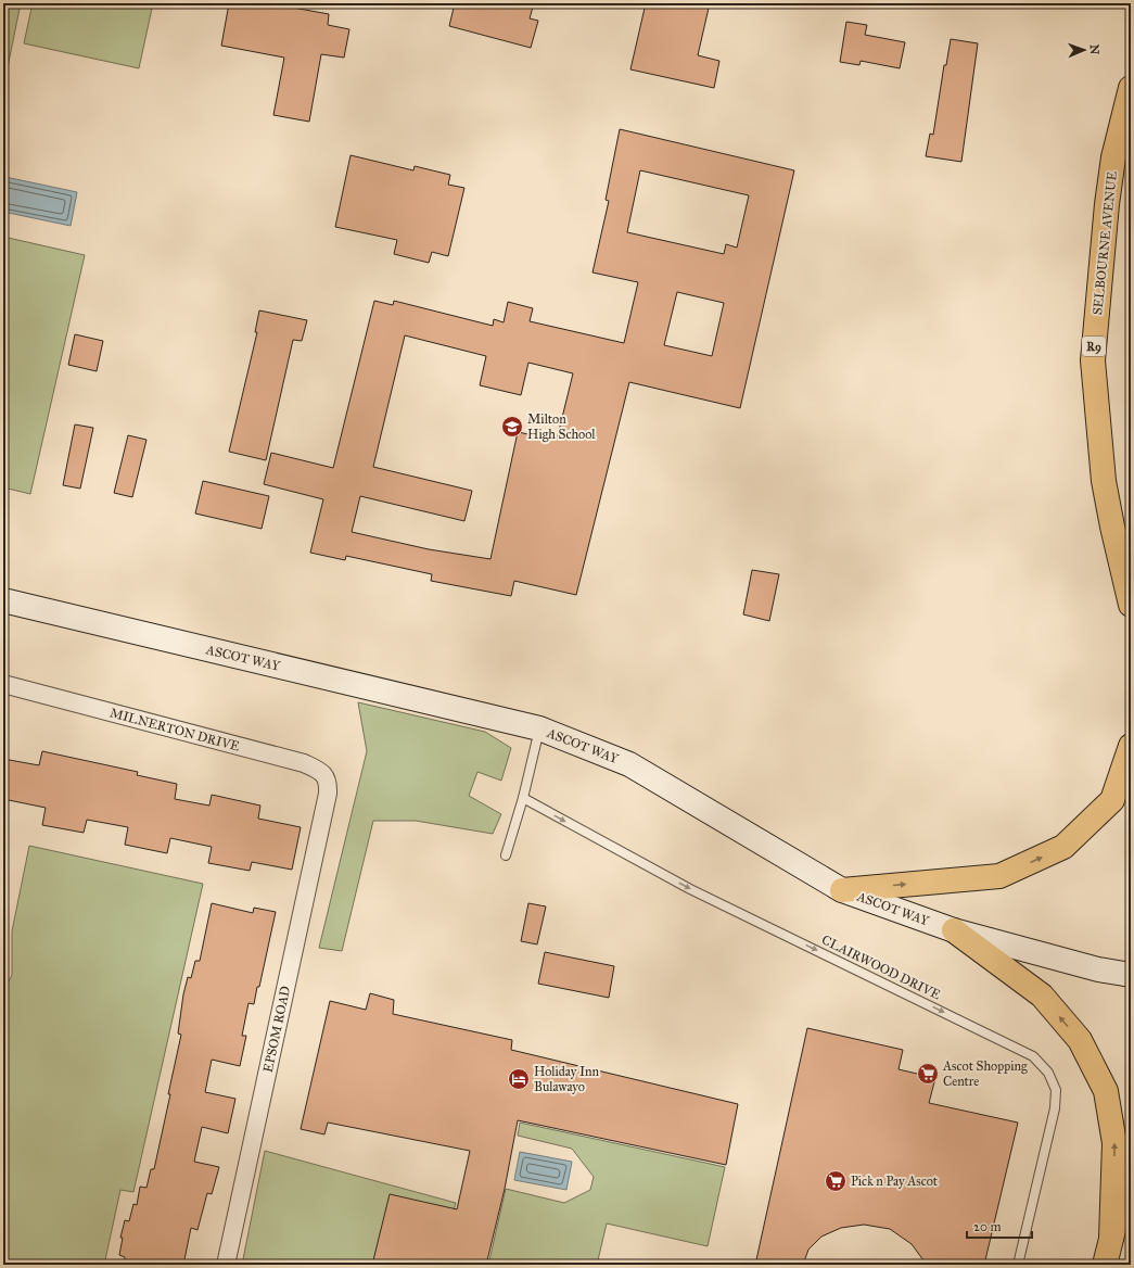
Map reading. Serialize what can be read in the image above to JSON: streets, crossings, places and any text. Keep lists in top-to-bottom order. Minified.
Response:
{"streets":{"highway":["SELBOURNE AVENUE","R9"],"main road":["ASCOT WAY"],"street":["MILNERTON DRIVE","EPSOM ROAD"],"lane":["CLAIRWOOD DRIVE"]},"crossings":[["MILNERTON DRIVE","EPSOM ROAD"]],"one_way":["CLAIRWOOD DRIVE"],"places":{"school or university":["Milton High School"],"supermarket":["Ascot Shopping Centre","Pick n Pay Ascot"],"hotel":["Holiday Inn Bulawayo"]},"scale_bar":"20 m","north":"right"}
